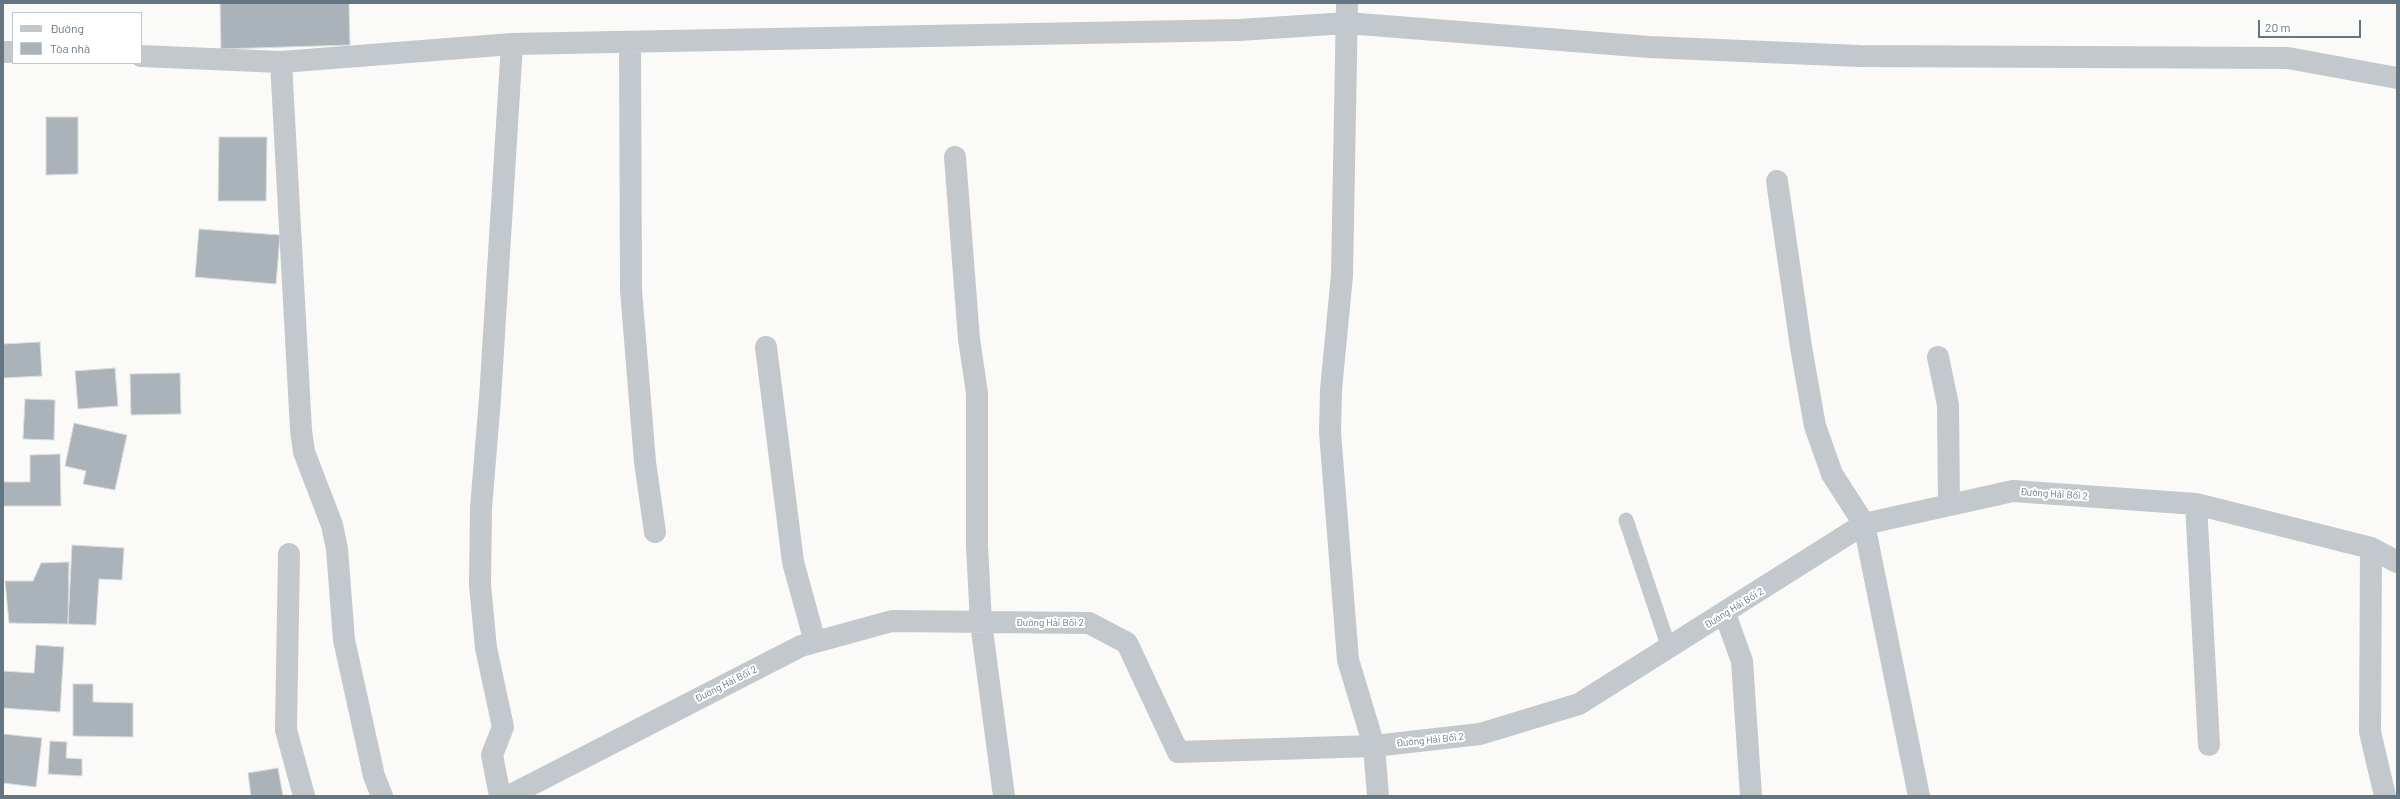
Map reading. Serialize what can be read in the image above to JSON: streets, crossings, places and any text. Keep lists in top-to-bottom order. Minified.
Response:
{"streets":{"street":["Đường Hải Bối 2"]},"legend":["Đường","Tòa nhà"],"scale_bar":"20 m"}
